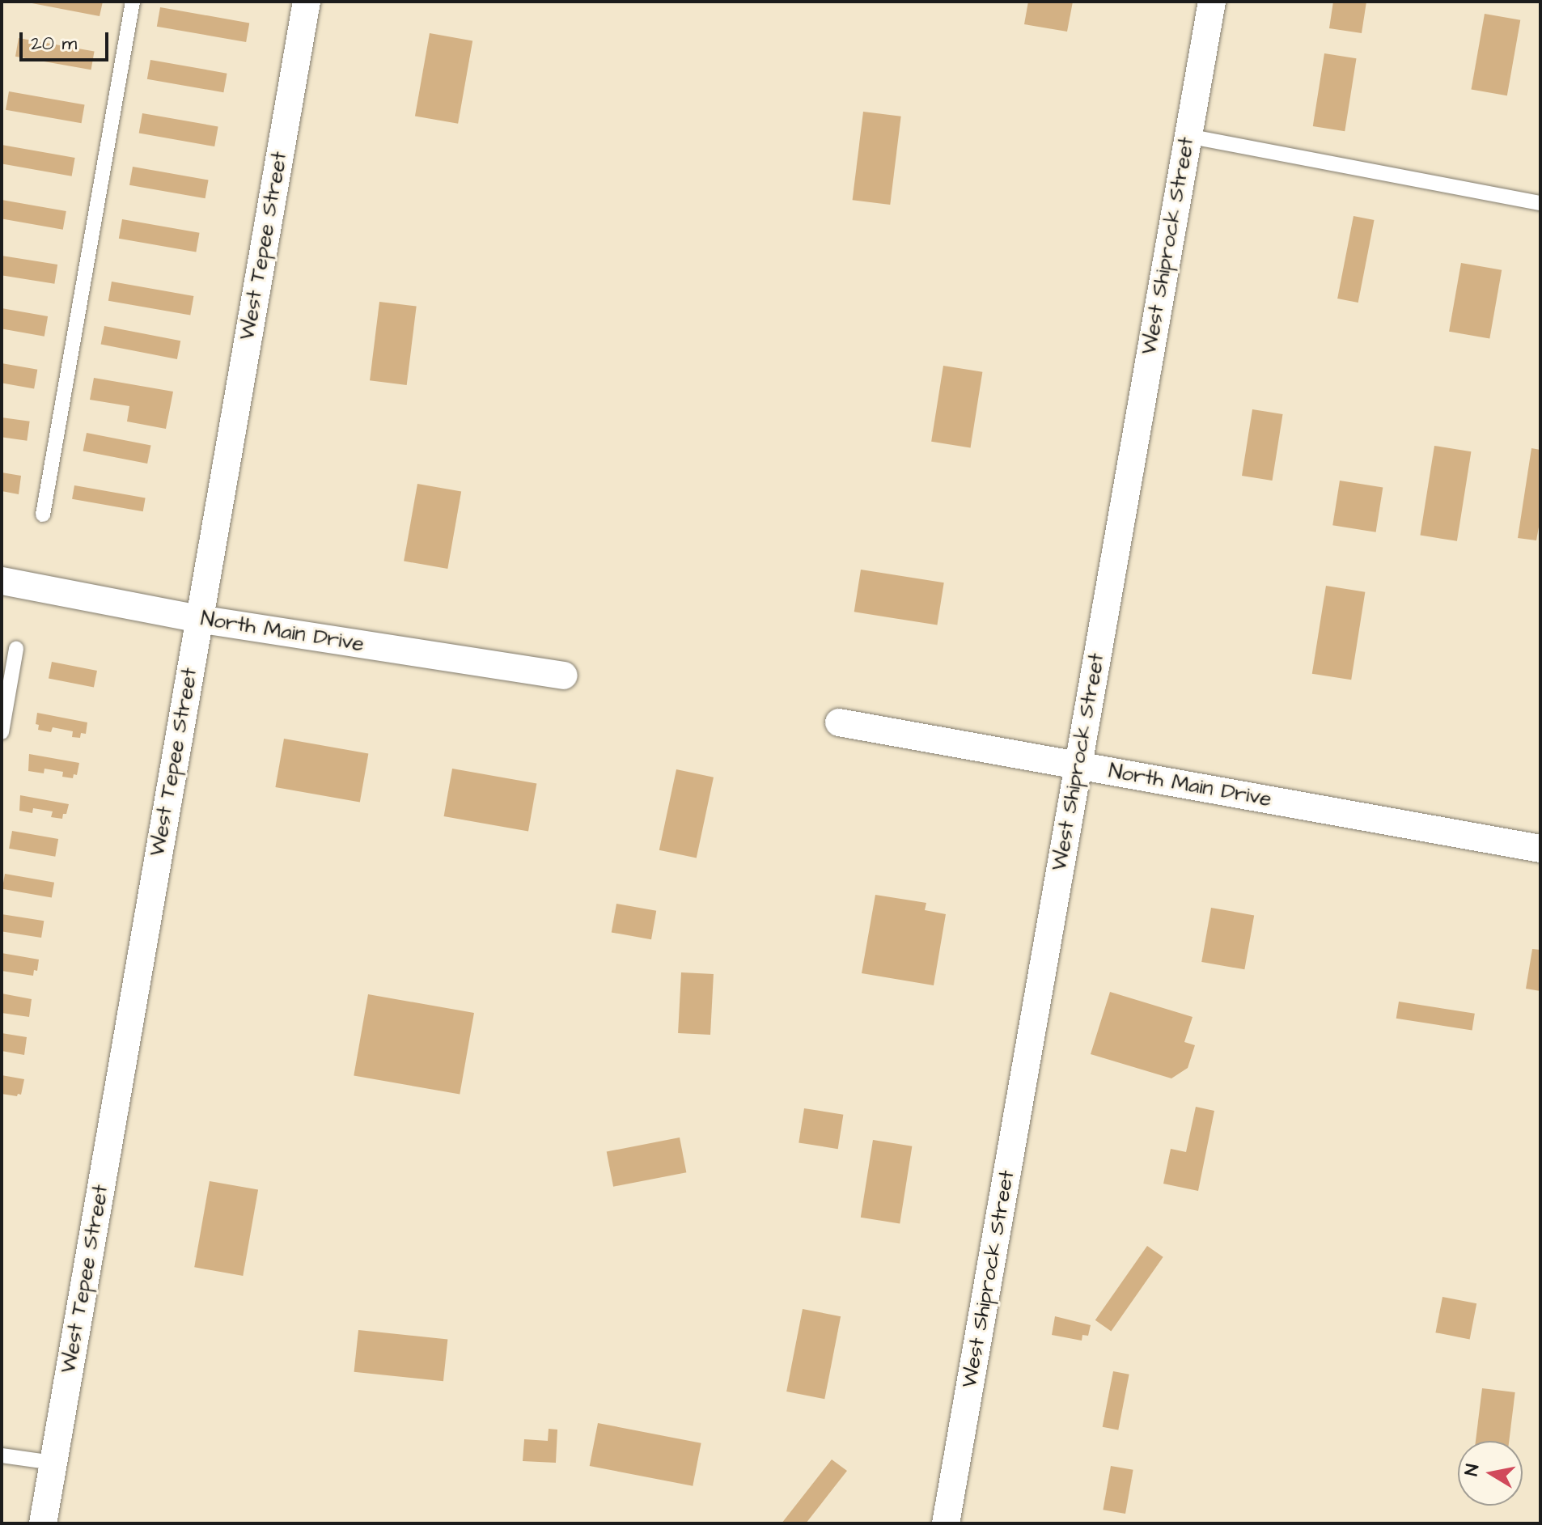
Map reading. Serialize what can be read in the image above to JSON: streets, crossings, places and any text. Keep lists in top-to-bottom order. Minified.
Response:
{"streets":{"street":["West Tepee Street","West Shiprock Street","North Main Drive"]},"crossings":[["West Tepee Street","North Main Drive"],["West Shiprock Street","North Main Drive"]],"scale_bar":"20 m","north":"left"}
